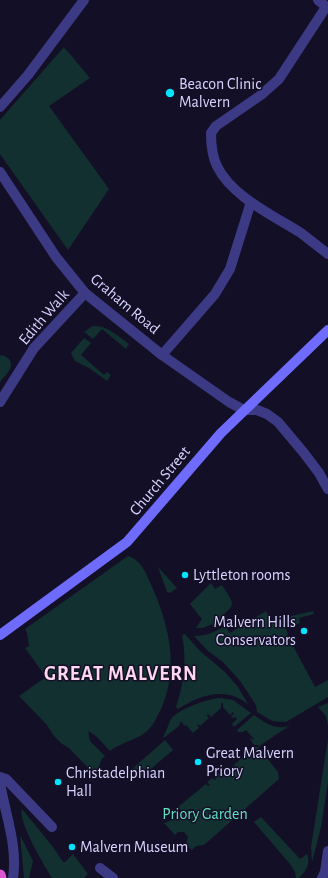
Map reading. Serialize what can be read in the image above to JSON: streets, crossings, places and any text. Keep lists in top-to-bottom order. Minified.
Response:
{"streets":{"main road":["Church Street"],"street":["Graham Road","Edith Walk"]},"crossings":[["Graham Road","Edith Walk"],["Graham Road","Church Street"]],"districts":["GREAT MALVERN"],"parks":["Priory Garden"],"places":["Beacon Clinic Malvern","Lyttleton rooms","Malvern Hills Conservators","Great Malvern Priory","Christadelphian Hall","Malvern Museum"]}
